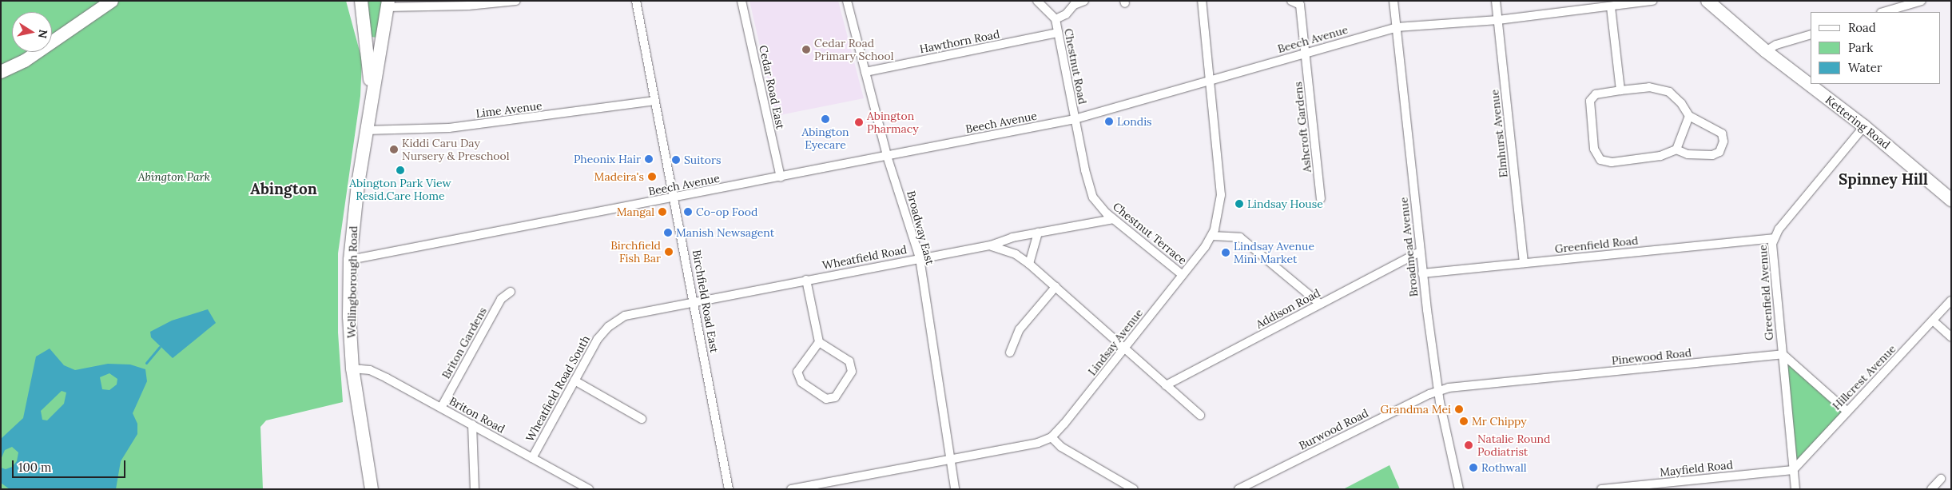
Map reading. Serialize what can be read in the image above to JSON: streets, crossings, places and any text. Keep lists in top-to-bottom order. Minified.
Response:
{"streets":{"main road":["Kettering Road","Wellingborough Road"],"street":["Beech Avenue","Hawthorn Road","Chestnut Road","Cedar Road East","Lime Avenue","Ashcroft Gardens","Elmhurst Avenue","Broadway East","Chestnut Terrace","Greenfield Road","Broadmead Avenue","Wheatfield Road","Greenfield Avenue","Birchfield Road East","Addison Road","Lindsay Avenue","Briton Gardens","Pinewood Road","Hillcrest Avenue","Wheatfield Road South","Briton Road","Burwood Road","Mayfield Road"]},"crossings":[["Beech Avenue","Chestnut Road"],["Beech Avenue","Cedar Road East"],["Beech Avenue","Ashcroft Gardens"],["Beech Avenue","Elmhurst Avenue"],["Beech Avenue","Broadway East"],["Beech Avenue","Chestnut Terrace"],["Beech Avenue","Broadmead Avenue"],["Beech Avenue","Wellingborough Road"],["Beech Avenue","Birchfield Road East"],["Beech Avenue","Lindsay Avenue"],["Hawthorn Road","Chestnut Road"],["Hawthorn Road","Broadway East"],["Chestnut Road","Chestnut Terrace"],["Lime Avenue","Wellingborough Road"],["Lime Avenue","Birchfield Road East"],["Kettering Road","Greenfield Avenue"],["Elmhurst Avenue","Greenfield Road"],["Broadway East","Wheatfield Road"],["Chestnut Terrace","Wheatfield Road"],["Chestnut Terrace","Lindsay Avenue"],["Greenfield Road","Broadmead Avenue"],["Greenfield Road","Greenfield Avenue"],["Broadmead Avenue","Addison Road"],["Broadmead Avenue","Pinewood Road"],["Broadmead Avenue","Burwood Road"],["Wheatfield Road","Birchfield Road East"],["Wheatfield Road","Wheatfield Road South"],["Wellingborough Road","Briton Road"],["Greenfield Avenue","Pinewood Road"],["Greenfield Avenue","Hillcrest Avenue"],["Greenfield Avenue","Mayfield Road"],["Birchfield Road East","Wheatfield Road South"],["Briton Gardens","Briton Road"],["Pinewood Road","Burwood Road"],["Hillcrest Avenue","Mayfield Road"],["Wheatfield Road South","Briton Road"]],"districts":["Spinney Hill","Abington"],"parks":["Abington Park"],"places":["Cedar Road Primary School","Abington Eyecare","Londis","Abington Pharmacy","Kiddi Caru Day Nursery & Preschool","Pheonix Hair","Suitors","Abington Park View Resid.Care Home","Madeira's","Lindsay House","Mangal","Co-op Food","Manish Newsagent","Birchfield Fish Bar","Lindsay Avenue Mini Market","Grandma Mei","Mr Chippy","Natalie Round Podiatrist","Rothwall"],"legend":["Road","Park","Water"],"scale_bar":"100 m","north":"right"}
